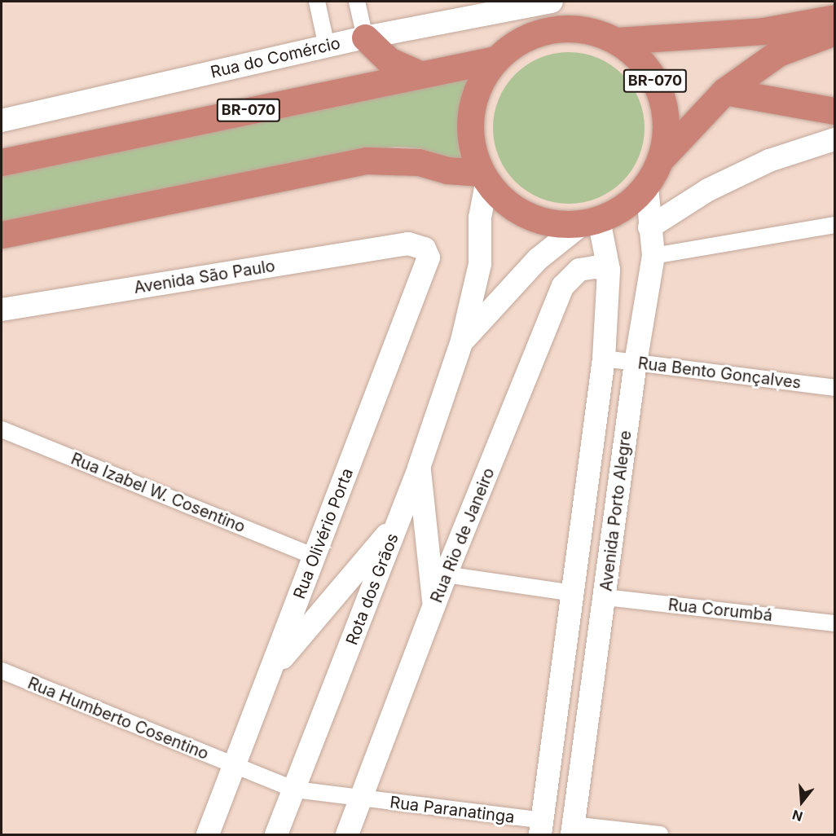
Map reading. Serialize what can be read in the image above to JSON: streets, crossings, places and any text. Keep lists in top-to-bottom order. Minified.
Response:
{"streets":{"highway":["BR-070"],"street":["Rua do Comércio","Avenida São Paulo","Rua Bento Gonçalves","Rua Izabel W. Cosentino","Avenida Porto Alegre","Rua Olivério Porta","Rua Rio de Janeiro","Rota dos Grãos","Rua Corumbá","Rua Humberto Cosentino","Rua Paranatinga"]},"crossings":[["BR-070","Avenida Porto Alegre"],["BR-070","Rota dos Grãos"],["Avenida São Paulo","Rua Olivério Porta"],["Rua Bento Gonçalves","Avenida Porto Alegre"],["Rua Izabel W. Cosentino","Rua Olivério Porta"],["Avenida Porto Alegre","Rua Rio de Janeiro"],["Avenida Porto Alegre","Rota dos Grãos"],["Avenida Porto Alegre","Rua Corumbá"],["Avenida Porto Alegre","Rua Paranatinga"],["Rua Olivério Porta","Rua Humberto Cosentino"],["Rua Rio de Janeiro","Rua Paranatinga"],["Rota dos Grãos","Rua Humberto Cosentino"],["Rota dos Grãos","Rua Paranatinga"],["Rua Humberto Cosentino","Rua Paranatinga"]],"north":"bottom"}
